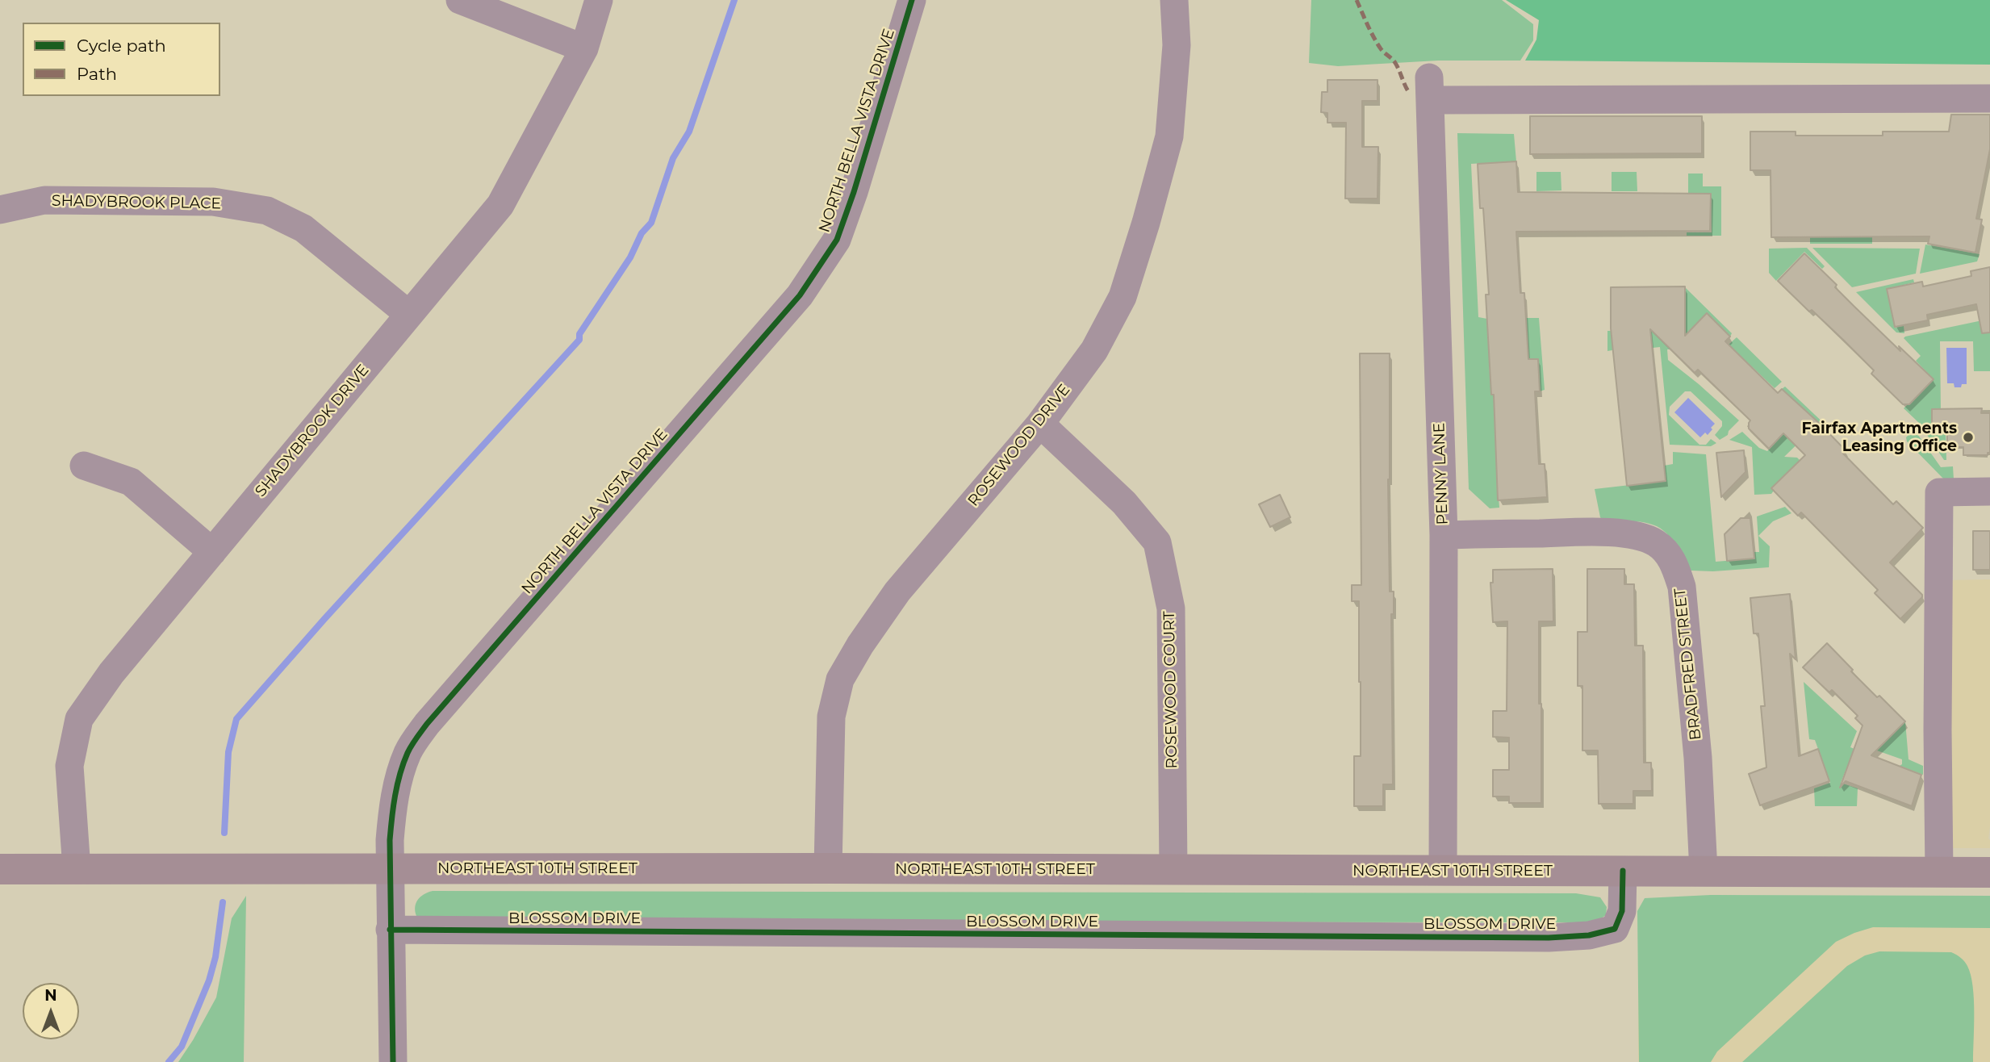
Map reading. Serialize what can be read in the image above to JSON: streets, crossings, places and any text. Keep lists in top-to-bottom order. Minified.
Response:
{"streets":{"main road":["NORTHEAST 10TH STREET"],"street":["NORTH BELLA VISTA DRIVE","SHADYBROOK PLACE","SHADYBROOK DRIVE","ROSEWOOD DRIVE","PENNY LANE","BRADFRED STREET","ROSEWOOD COURT","BLOSSOM DRIVE"]},"crossings":[["NORTH BELLA VISTA DRIVE","NORTHEAST 10TH STREET"],["NORTH BELLA VISTA DRIVE","BLOSSOM DRIVE"],["SHADYBROOK PLACE","SHADYBROOK DRIVE"],["SHADYBROOK DRIVE","NORTHEAST 10TH STREET"],["ROSEWOOD DRIVE","ROSEWOOD COURT"],["ROSEWOOD DRIVE","NORTHEAST 10TH STREET"],["PENNY LANE","BRADFRED STREET"],["PENNY LANE","NORTHEAST 10TH STREET"],["BRADFRED STREET","NORTHEAST 10TH STREET"],["ROSEWOOD COURT","NORTHEAST 10TH STREET"],["NORTHEAST 10TH STREET","BLOSSOM DRIVE"]],"places":["Fairfax Apartments Leasing Office"],"legend":["Cycle path","Path"],"north":"top"}
